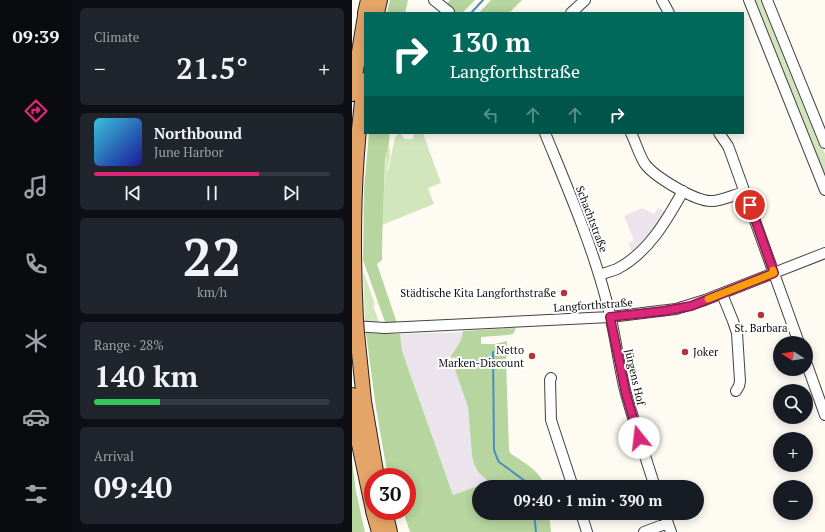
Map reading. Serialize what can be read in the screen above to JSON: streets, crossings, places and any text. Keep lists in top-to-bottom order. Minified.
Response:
{"streets":{"street":["Schachtstraße","Langforthstraße","Jürgens Hof"]},"crossings":[["Schachtstraße","Langforthstraße"],["Schachtstraße","Jürgens Hof"],["Langforthstraße","Jürgens Hof"]],"places":["Städtische Kita Langforthstraße","St. Barbara","Joker","Netto Marken-Discount"],"north":"left","page":{"tabs":"09:39","tile":["Climate",["22","km/h"],["Range · 28%","140 km"],["Arrival","09:40"]],"turn":["130 m","Langforthstraße"],"heat":["−","21.5°","+"],"song":["Northbound","June Harbor"],"map_buttons":["+","−"],"limit":"30","trip":"09:40 · 1 min · 390 m"}}
